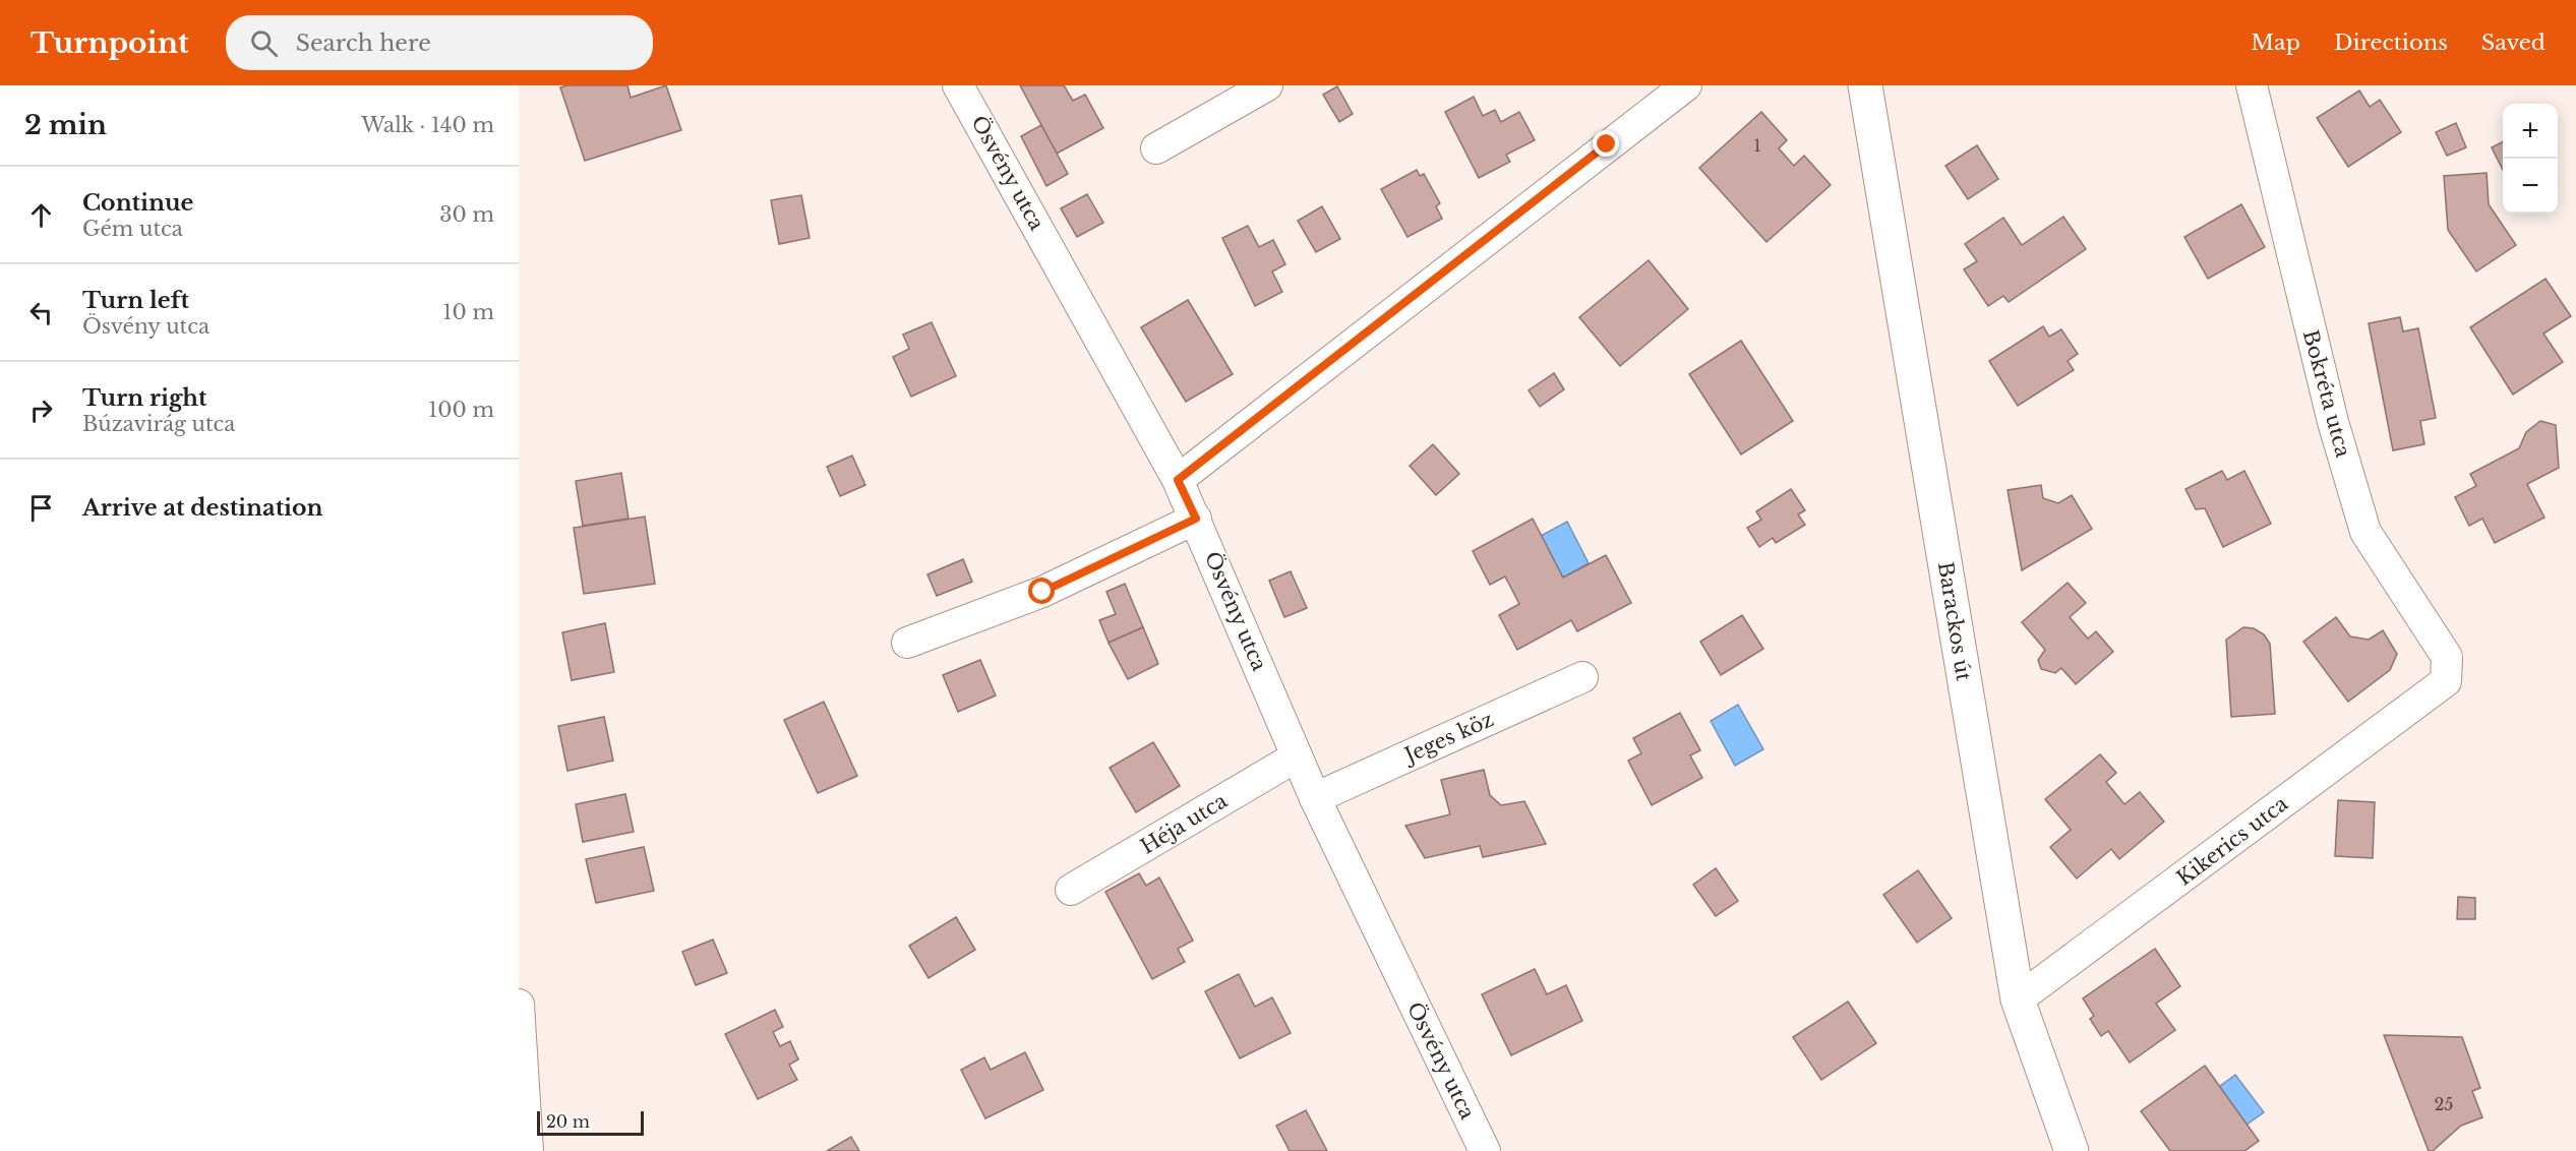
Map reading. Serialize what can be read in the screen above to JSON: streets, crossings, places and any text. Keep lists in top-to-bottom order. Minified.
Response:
{"streets":{"street":["Ösvény utca","Bokréta utca","Barackos út","Jeges köz","Héja utca","Kikerics utca"]},"crossings":[["Ösvény utca","Jeges köz"],["Ösvény utca","Héja utca"],["Bokréta utca","Kikerics utca"],["Barackos út","Kikerics utca"]],"house_numbers":["1","25"],"scale_bar":"20 m","page":{"header":"Turnpoint","search":"Search here","nav":["Map","Directions","Saved"],"heading":["2 min","Walk · 140 m"],"map_buttons":["+","−"],"list":[["Continue","Gém utca","30 m"],["Turn left","Ösvény utca","10 m"],["Turn right","Búzavirág utca","100 m"],"Arrive at destination"],"scale":"20 m"}}
